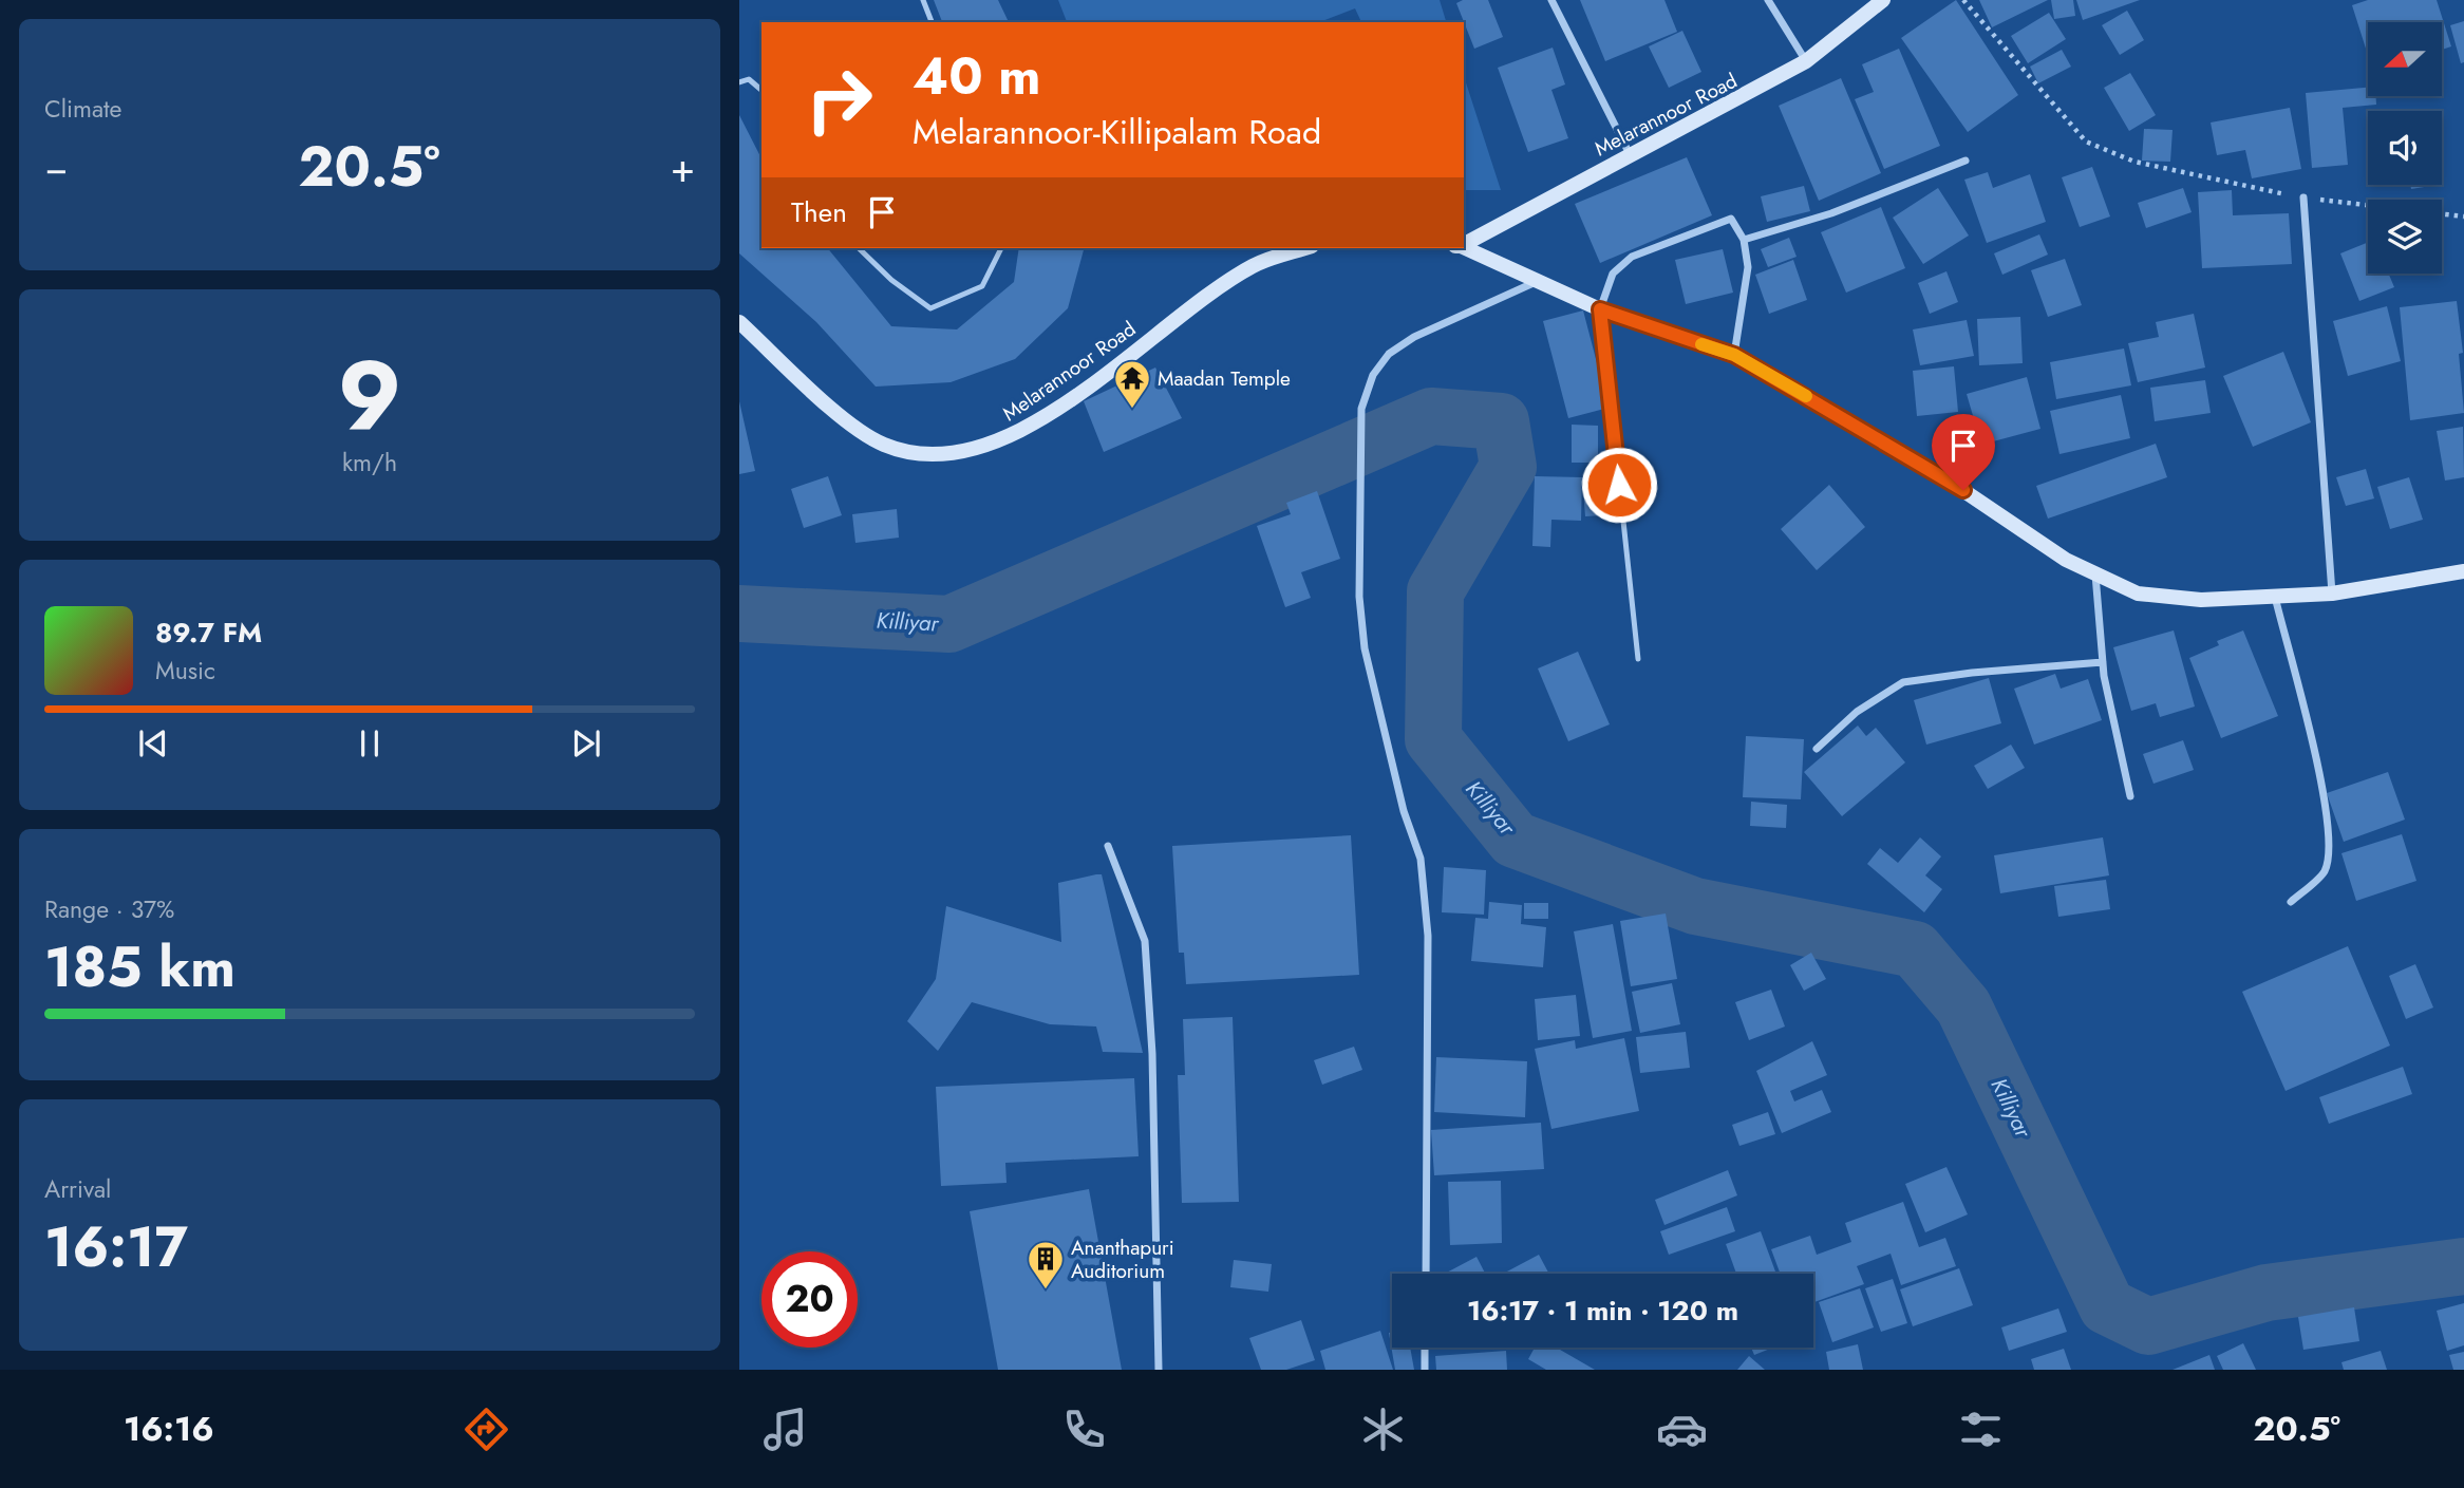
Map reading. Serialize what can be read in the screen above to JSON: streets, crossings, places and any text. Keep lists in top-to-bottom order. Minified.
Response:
{"streets":{"street":["Melarannoor Road"]},"water":["Killiyar"],"places":{"temple":["Maadan Temple"],"building":["Ananthapuri Auditorium"]},"north":"left","page":{"tile":["Climate",["9","km/h"],["Range · 37%","185 km"],["Arrival","16:17"]],"turn":["40 m","Melarannoor-Killipalam Road"],"heat":["−","20.5°","+"],"then":"Then","song":["89.7 FM","Music"],"limit":"20","trip":"16:17 · 1 min · 120 m","tabs":["16:16","20.5°"]}}
